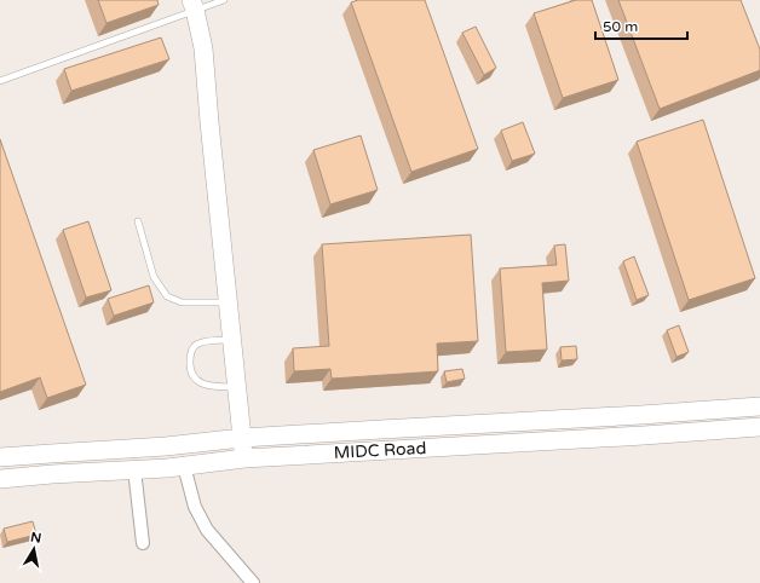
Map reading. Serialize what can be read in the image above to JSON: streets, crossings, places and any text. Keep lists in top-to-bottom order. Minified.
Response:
{"streets":{"main road":["MIDC Road"]},"scale_bar":"50 m","north":"top"}
